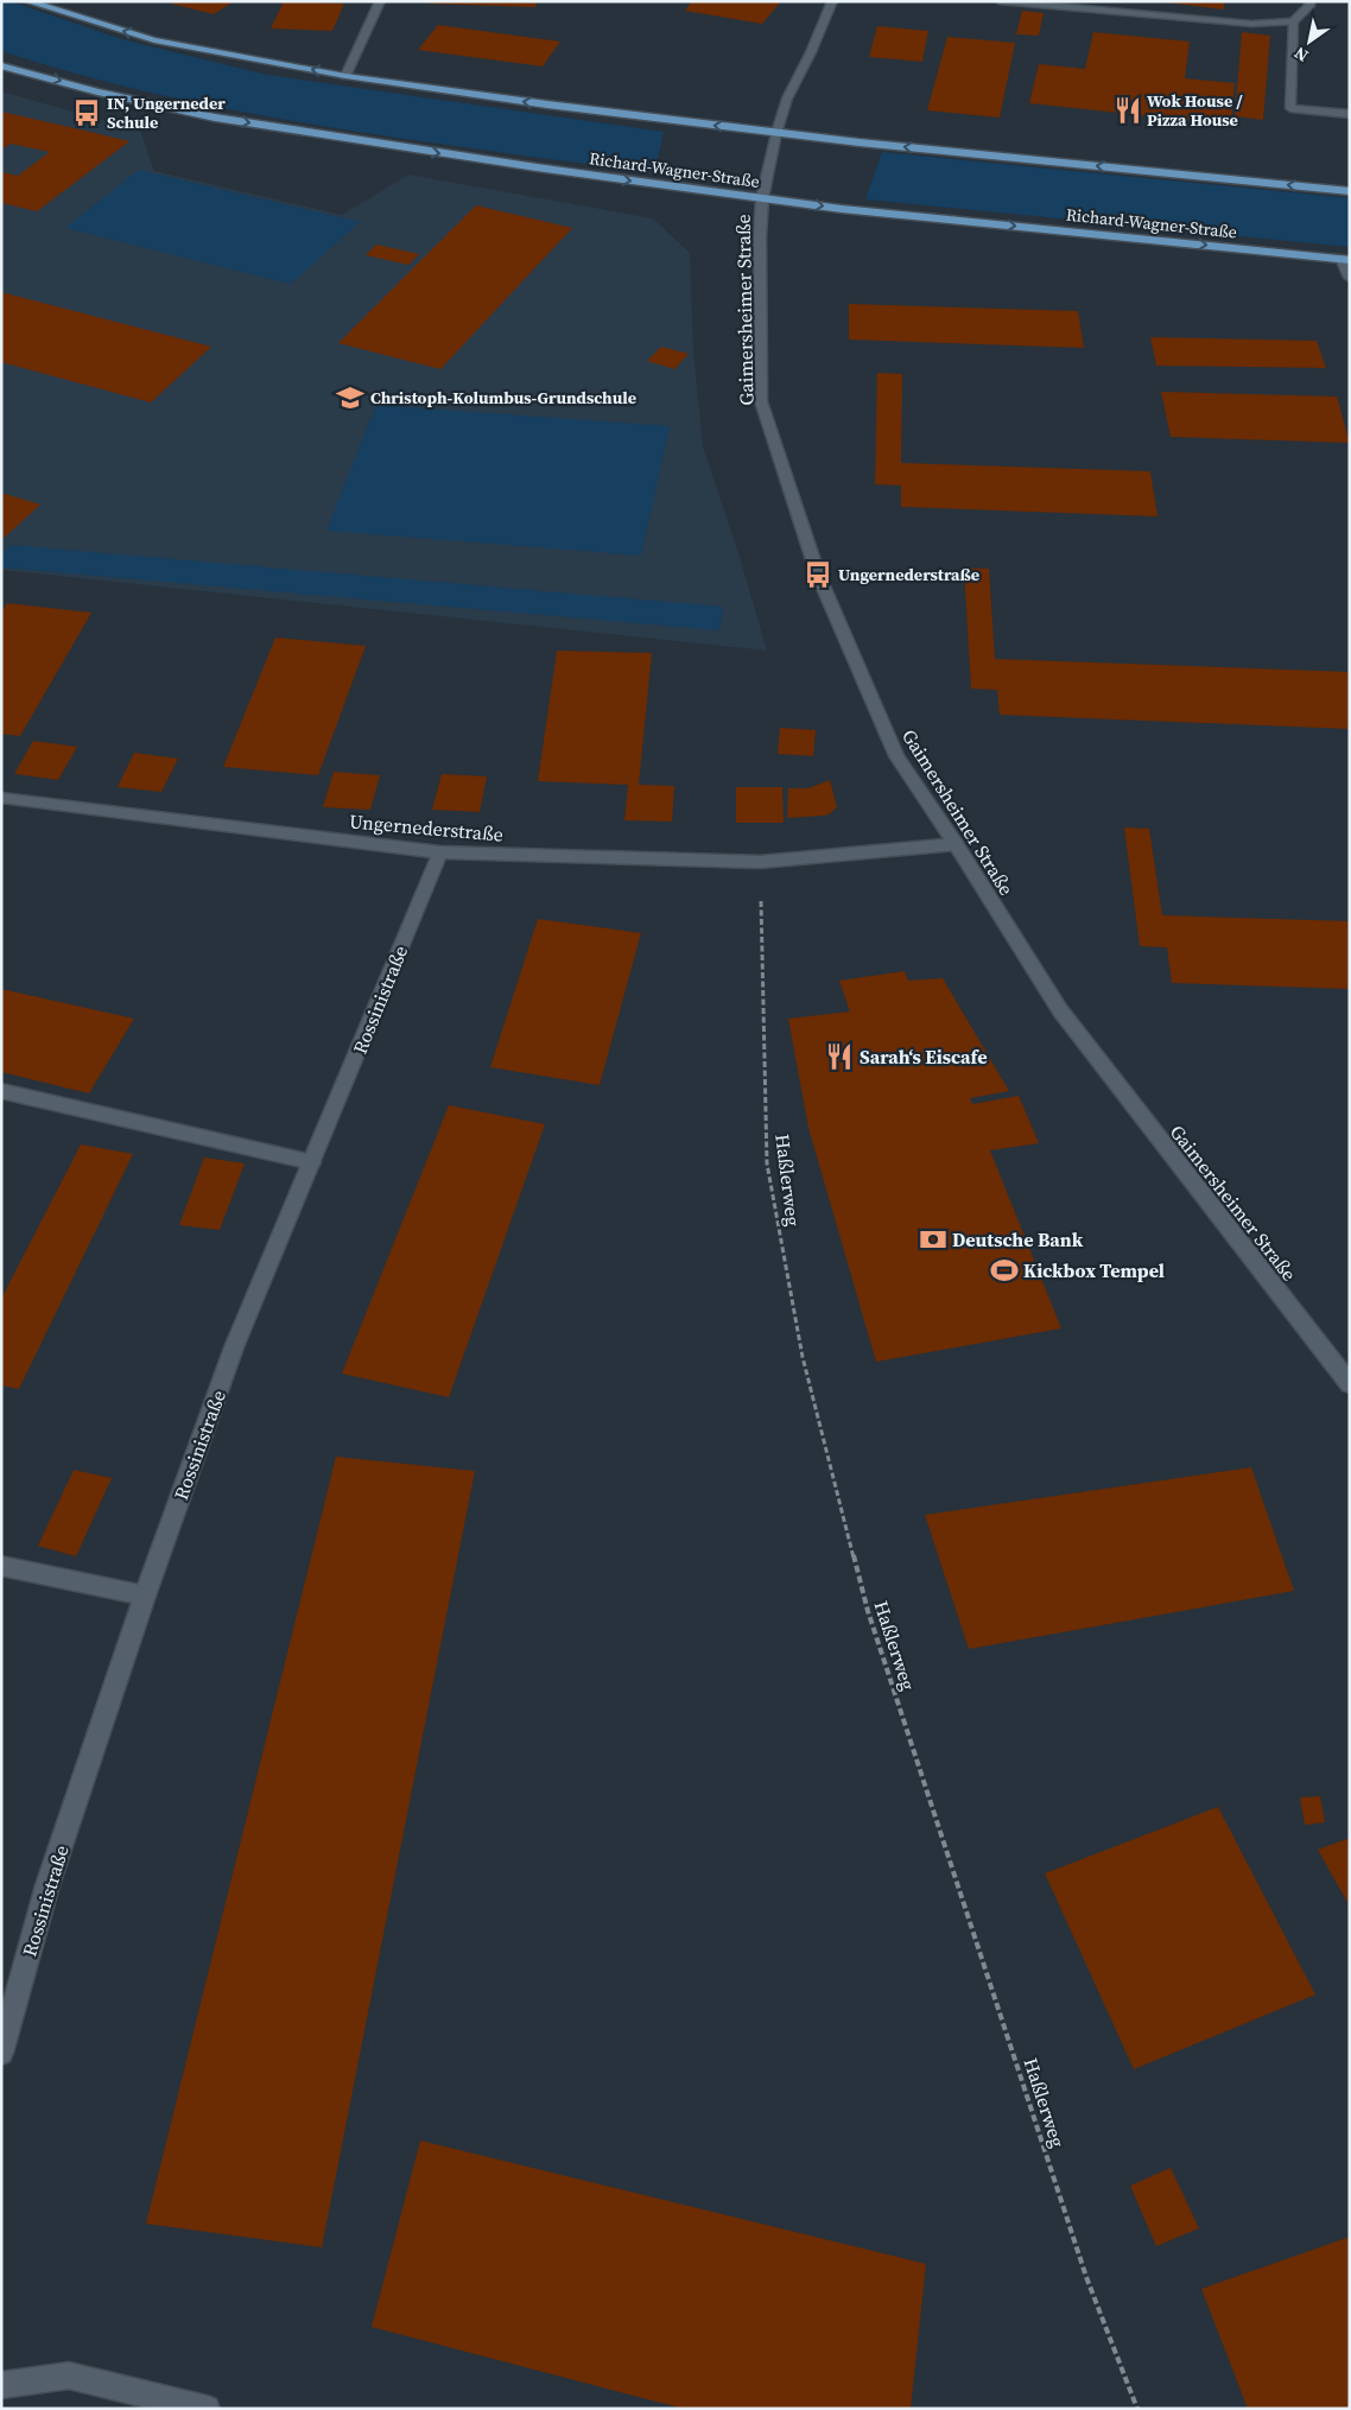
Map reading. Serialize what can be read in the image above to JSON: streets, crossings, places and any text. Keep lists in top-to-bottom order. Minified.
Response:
{"streets":{"main road":["Richard-Wagner-Straße"],"street":["Gaimersheimer Straße","Ungernederstraße","Rossinistraße"],"path":["Haßlerweg"]},"crossings":[["Richard-Wagner-Straße","Gaimersheimer Straße"],["Gaimersheimer Straße","Ungernederstraße"],["Ungernederstraße","Rossinistraße"],["Ungernederstraße","Haßlerweg"]],"places":{"restaurant":["Wok House / Pizza House","Sarah‘s Eiscafe"],"bus stop":["IN, Ungerneder Schule","Ungernederstraße"],"school or university":["Christoph-Kolumbus-Grundschule"],"bank":["Deutsche Bank"],"sports":["Kickbox Tempel"]},"north":"bottom left"}
